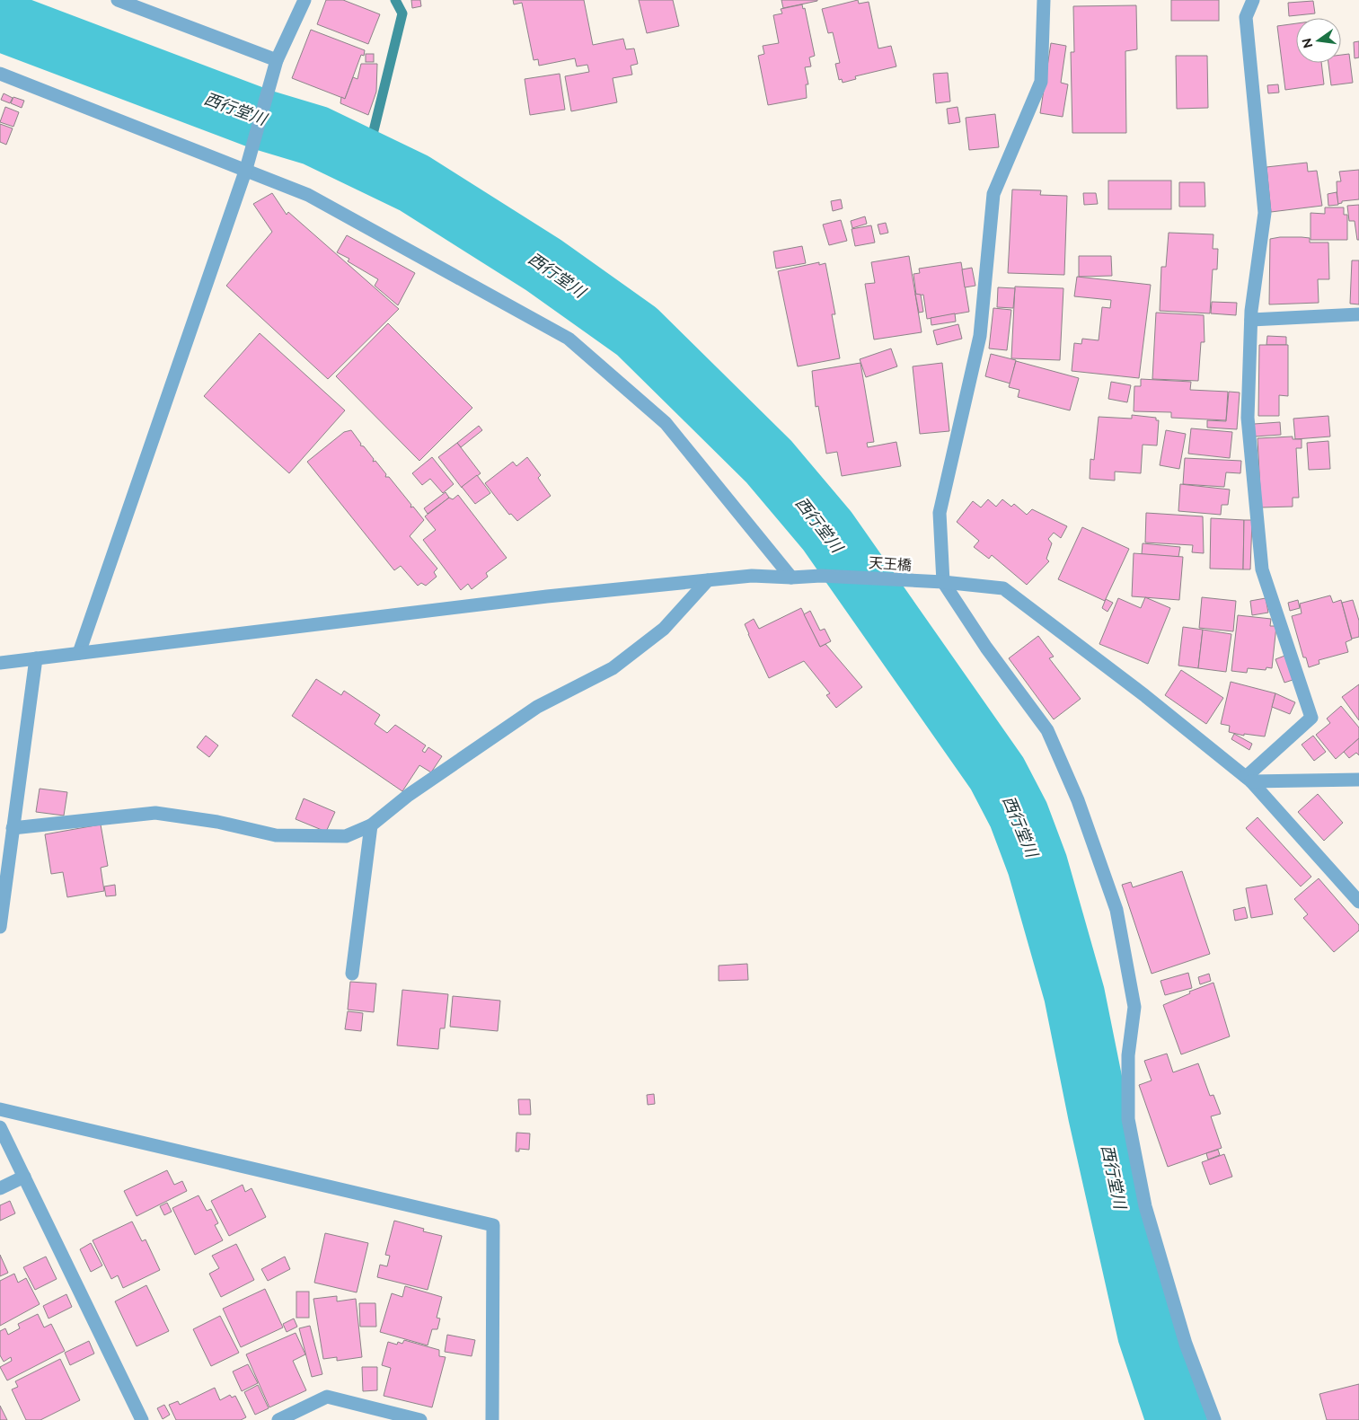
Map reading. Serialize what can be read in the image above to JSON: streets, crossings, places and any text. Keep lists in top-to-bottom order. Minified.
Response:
{"streets":{"street":["天王橋"]},"water":["西行堂川"],"north":"left"}
